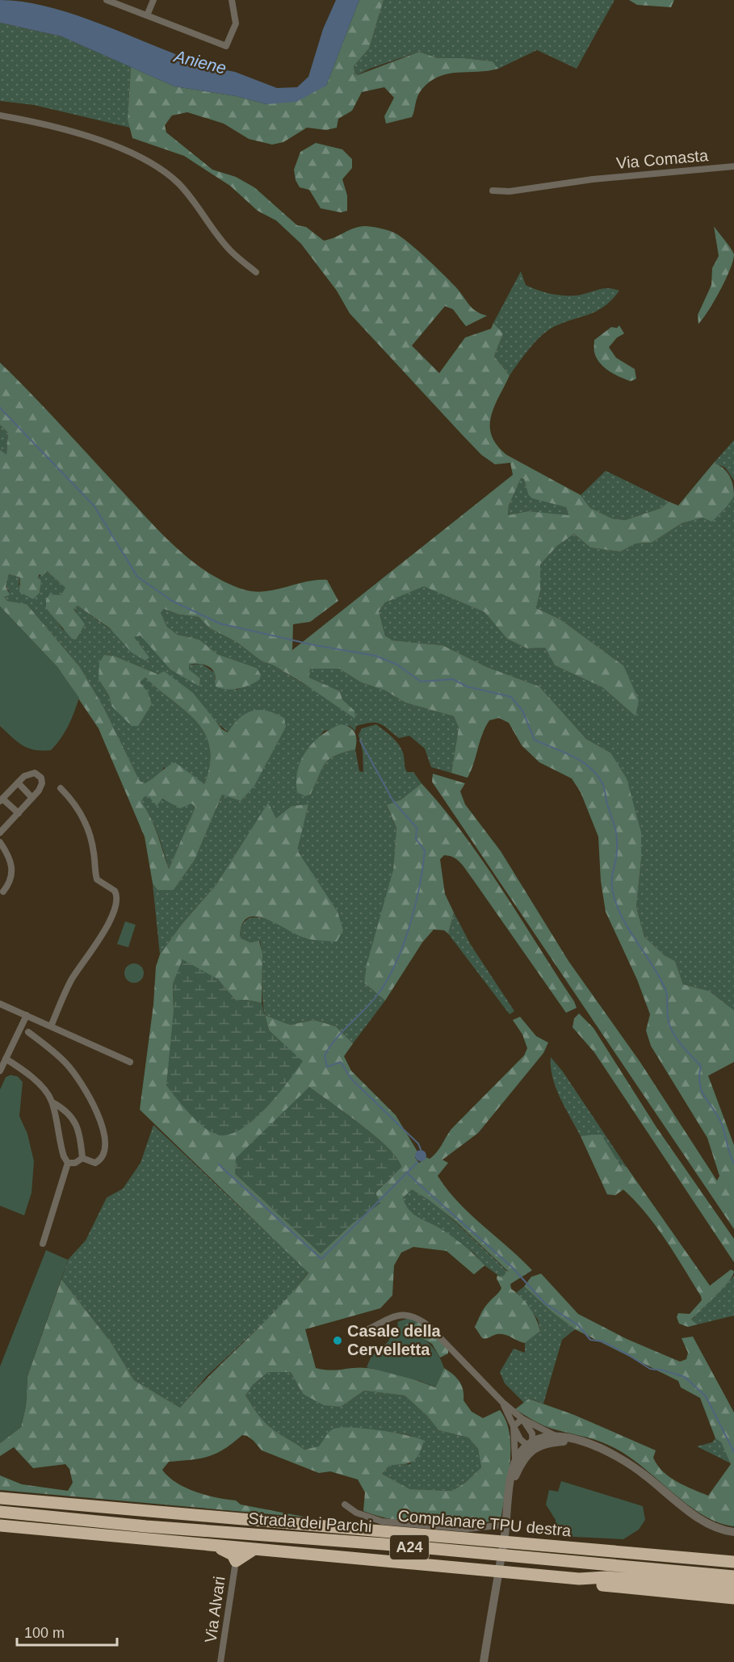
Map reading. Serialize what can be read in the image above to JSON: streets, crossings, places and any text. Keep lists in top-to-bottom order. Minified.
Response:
{"streets":{"highway":["Strada dei Parchi","Complanare TPU destra","A24"],"street":["Via Comasta","Via Alvari"]},"water":["Aniene"],"places":["Casale della Cervelletta"],"scale_bar":"100 m"}
